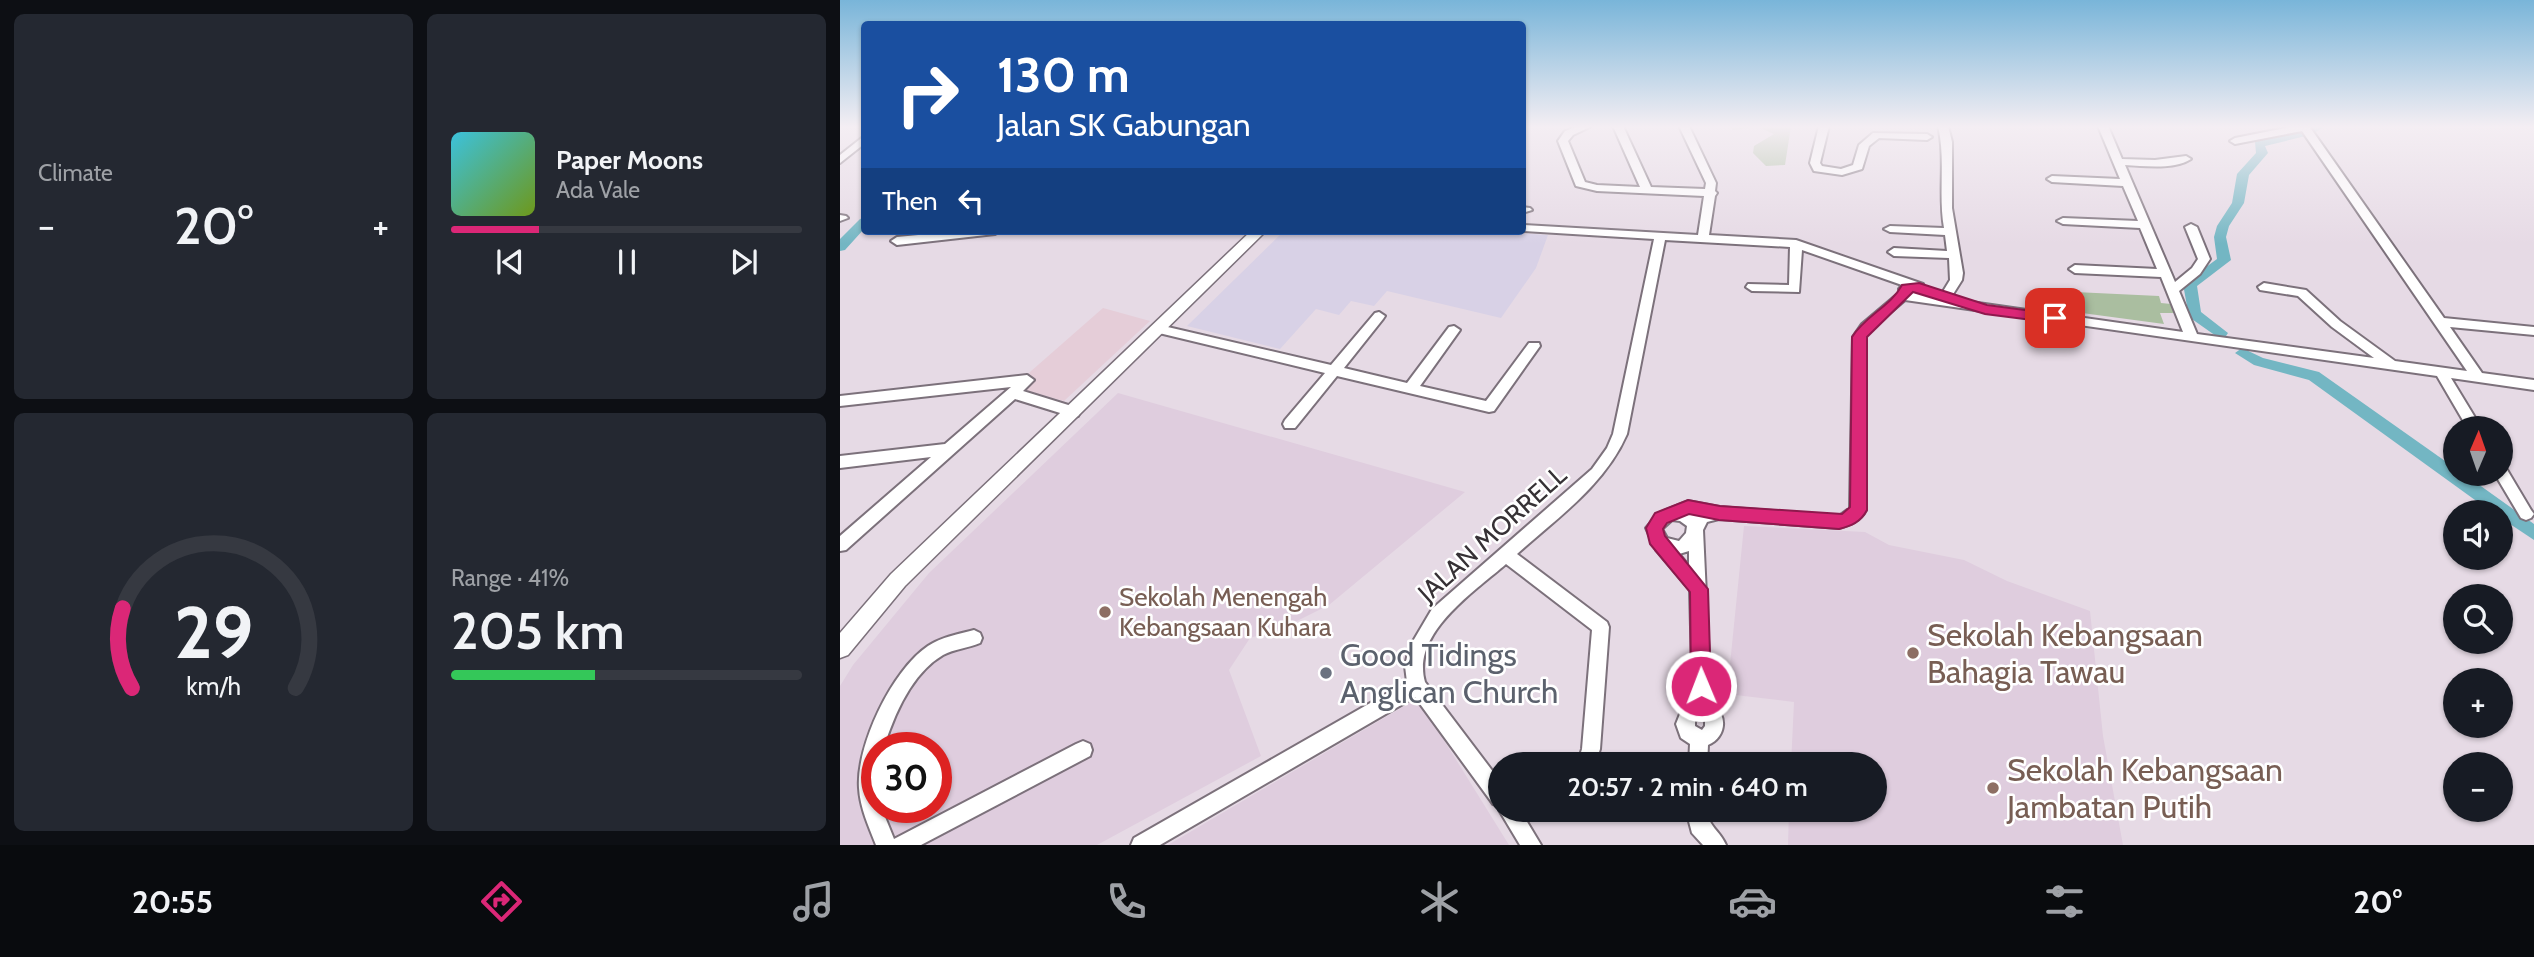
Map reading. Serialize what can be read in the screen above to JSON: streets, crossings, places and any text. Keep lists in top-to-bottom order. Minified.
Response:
{"streets":{"street":["JALAN MORRELL"]},"places":["Sekolah Menengah Kebangsaan Kuhara","Sekolah Kebangsaan Bahagia Tawau","Good Tidings Anglican Church","Sekolah Kebangsaan Jambatan Putih"],"north":"top","page":{"tile":["Climate",["Range · 41%","205 km"]],"turn":["130 m","Jalan SK Gabungan"],"song":["Paper Moons","Ada Vale"],"then":"Then","heat":["−","20°","+"],"map_buttons":["+","−"],"limit":"30","trip":"20:57 · 2 min · 640 m","tabs":["20:55","20°"],"gauge":["29","km/h"]}}
